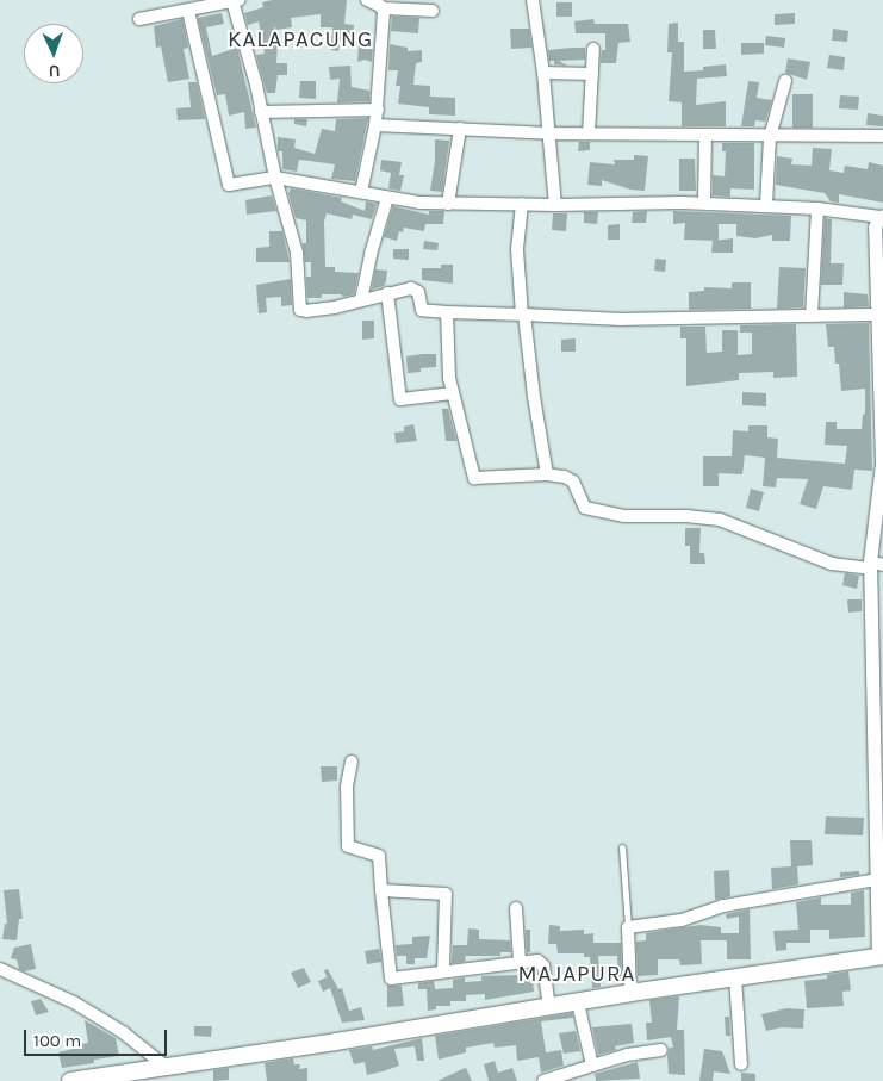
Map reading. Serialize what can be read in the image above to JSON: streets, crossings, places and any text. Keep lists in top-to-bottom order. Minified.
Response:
{"districts":["KALAPACUNG","MAJAPURA"],"scale_bar":"100 m","north":"bottom"}
